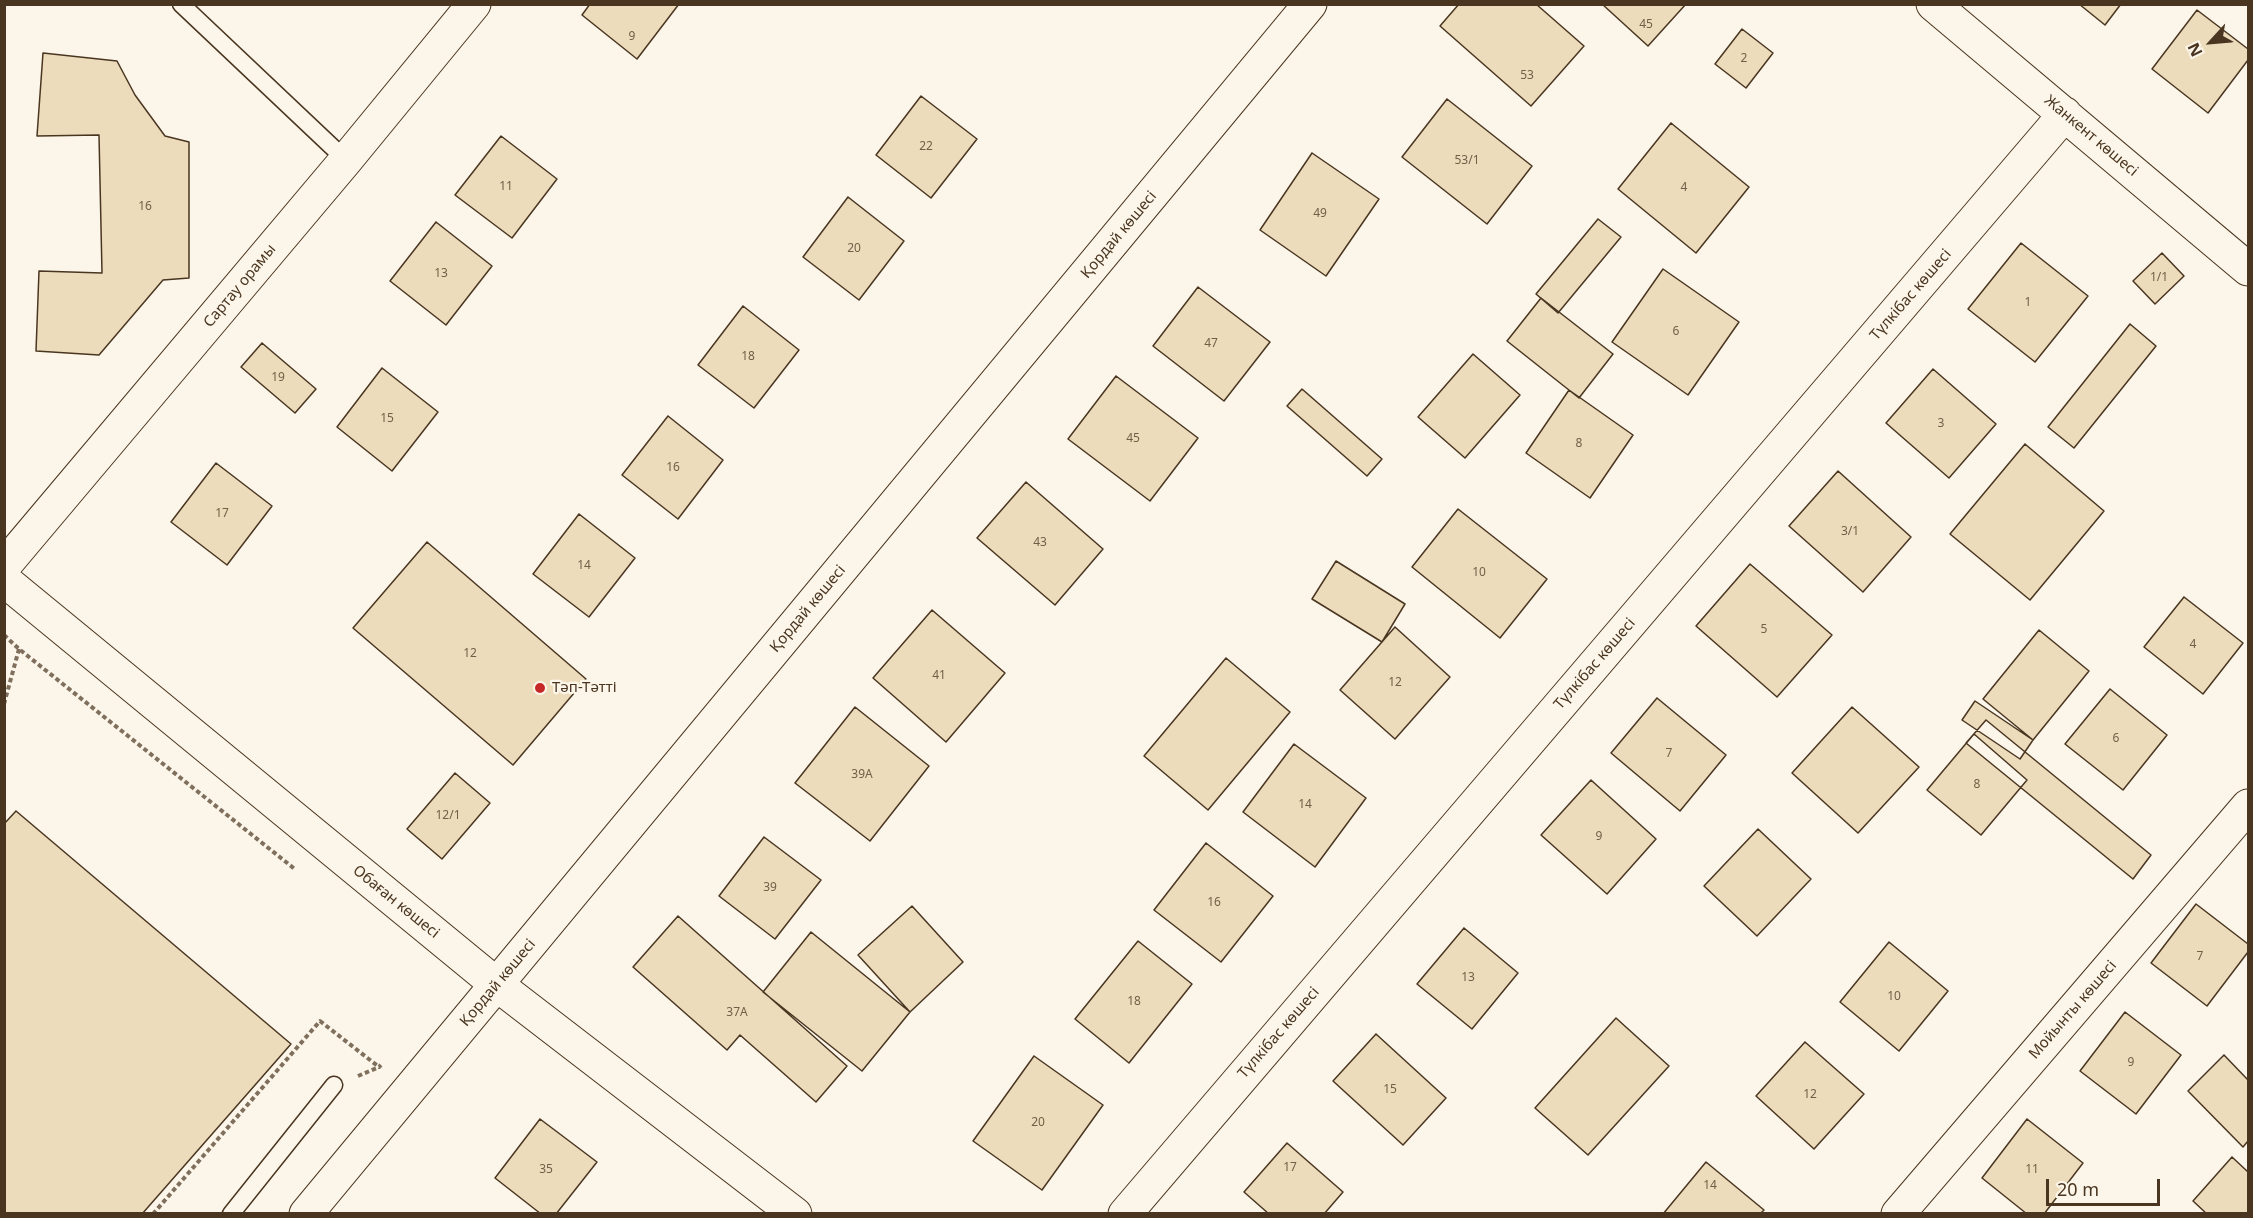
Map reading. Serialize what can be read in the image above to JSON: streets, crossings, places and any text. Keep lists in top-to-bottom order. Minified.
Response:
{"streets":{"street":["Жанкент көшесі","Қордай көшесі","Сартау орамы","Түлкібас көшесі","Обаған көшесі","Мойынты көшесі"]},"crossings":[["Жанкент көшесі","Түлкібас көшесі"],["Қордай көшесі","Обаған көшесі"]],"places":["Тәп-Тәтті"],"house_numbers":["45","9","2","53","22","53/1","11","4","16","49","20","13","1/1","1","6","47","18","19","15","3","45","8","16","17","3/1","43","14","10","5","4","12","41","12","6","7","39А","8","14","12/1","9","39","16","7","13","10","18","37A","9","15","12","20","17","35","11","14"],"scale_bar":"20 m","north":"bottom left"}
